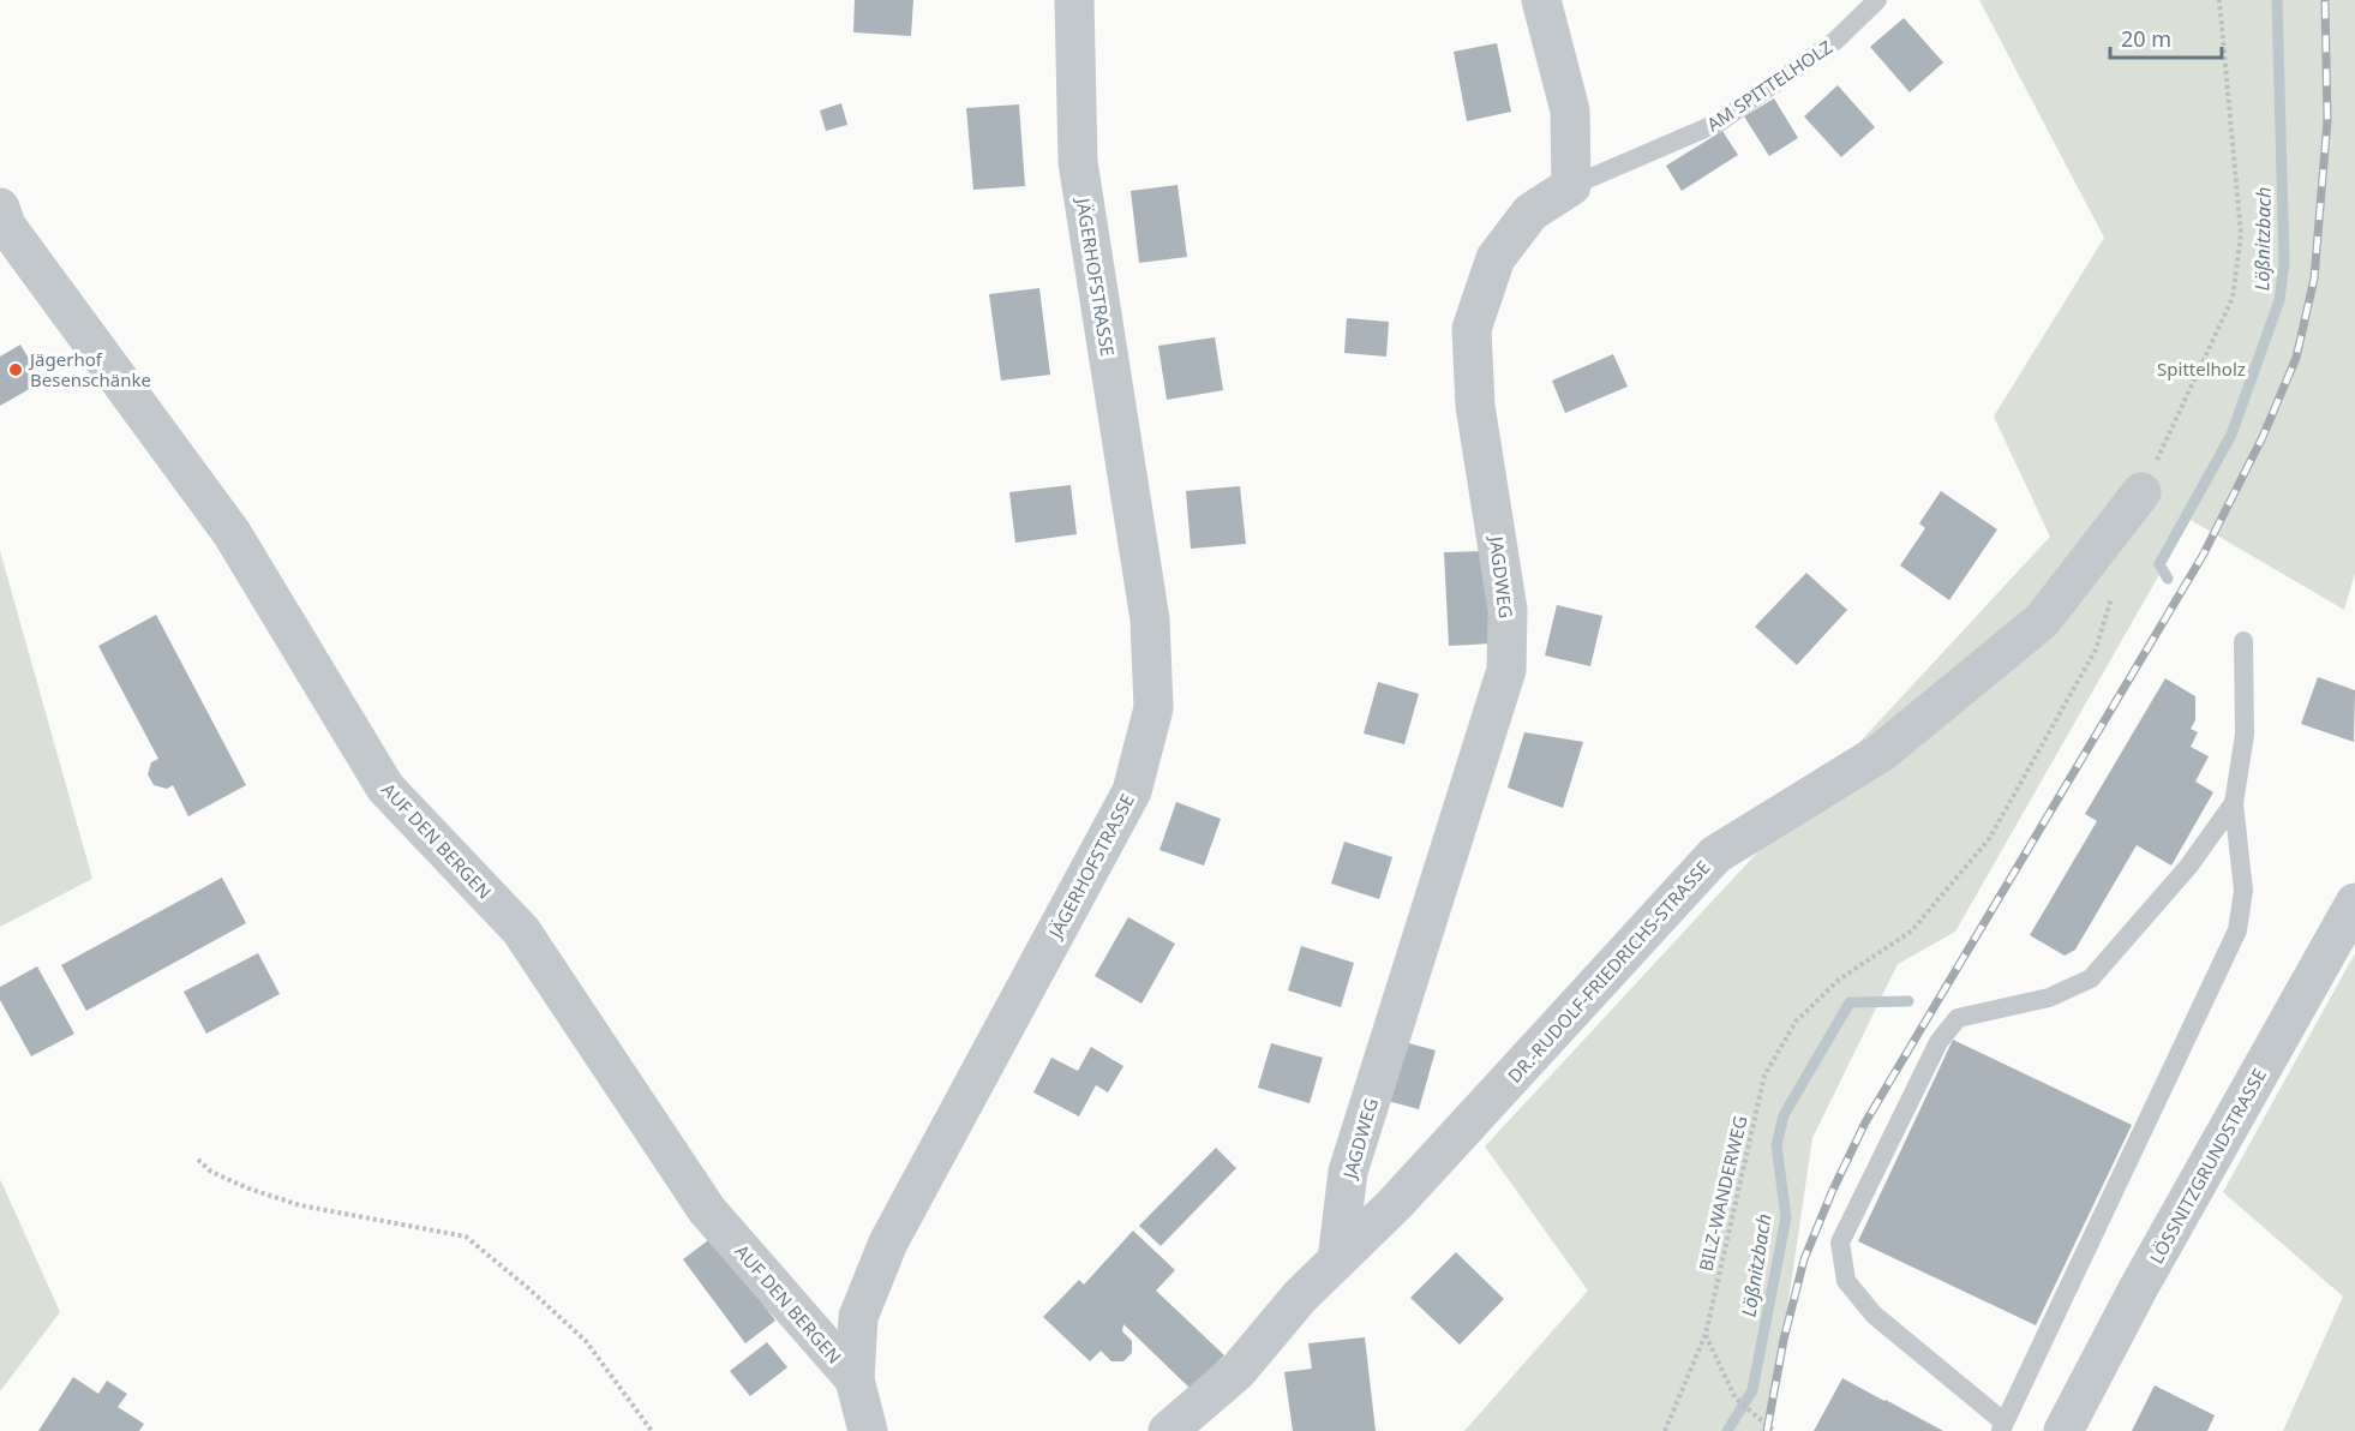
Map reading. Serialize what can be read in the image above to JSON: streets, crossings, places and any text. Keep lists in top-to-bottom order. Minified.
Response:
{"streets":{"street":["JÄGERHOFSTRASSE","JAGDWEG","AUF DEN BERGEN","DR.-RUDOLF-FRIEDRICHS-STRASSE","LÖSSNITZGRUNDSTRASSE"],"lane":["AM SPITTELHOLZ"],"path":["BILZ-WANDERWEG"]},"crossings":[["AM SPITTELHOLZ","JAGDWEG"],["JÄGERHOFSTRASSE","AUF DEN BERGEN"],["JAGDWEG","DR.-RUDOLF-FRIEDRICHS-STRASSE"]],"water":["Lößnitzbach"],"parks":["Spittelholz"],"places":["Jägerhof Besenschänke"],"scale_bar":"20 m"}
